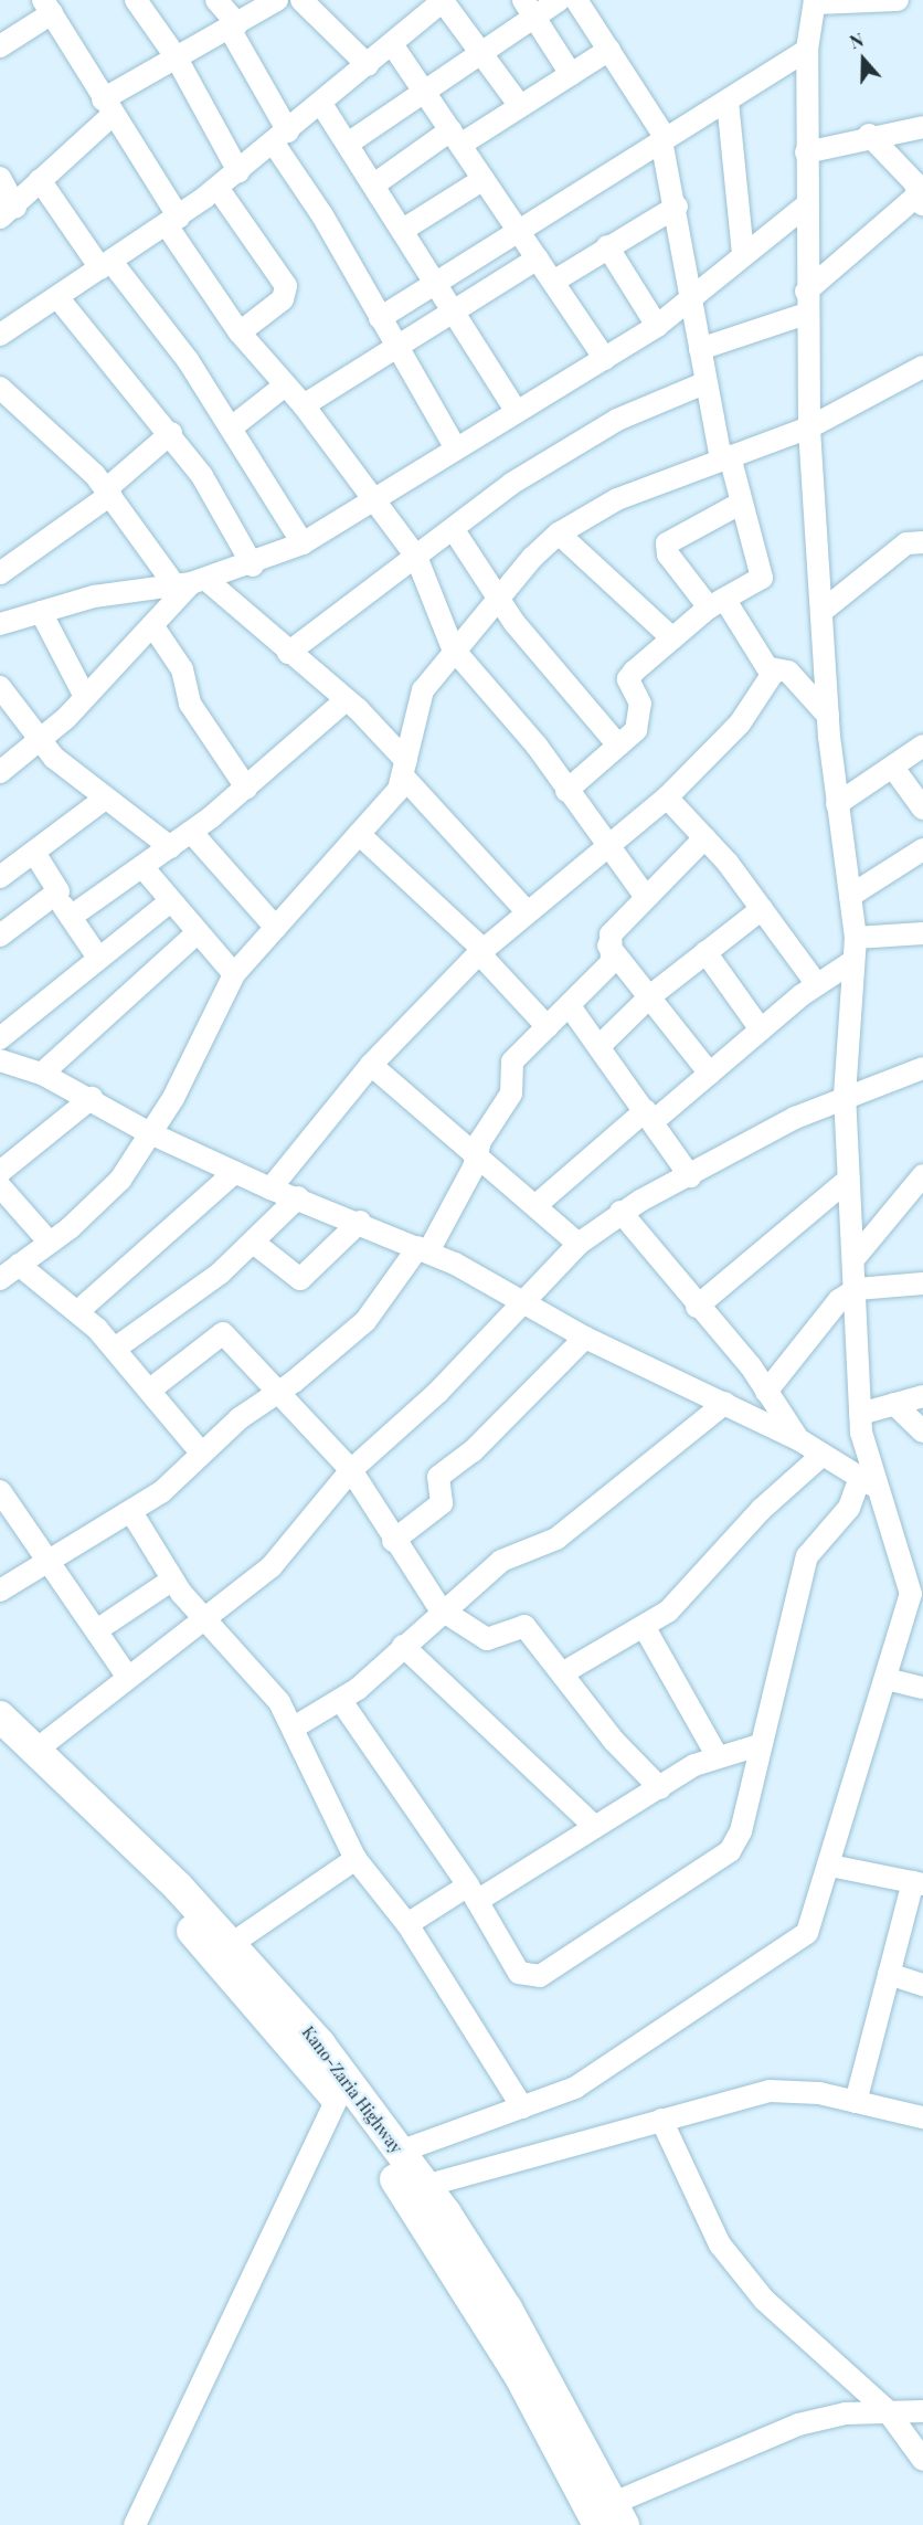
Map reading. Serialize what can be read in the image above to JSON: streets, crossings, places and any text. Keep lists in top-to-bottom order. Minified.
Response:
{"streets":{"highway":["Kano-Zaria Highway"]},"north":"top"}
